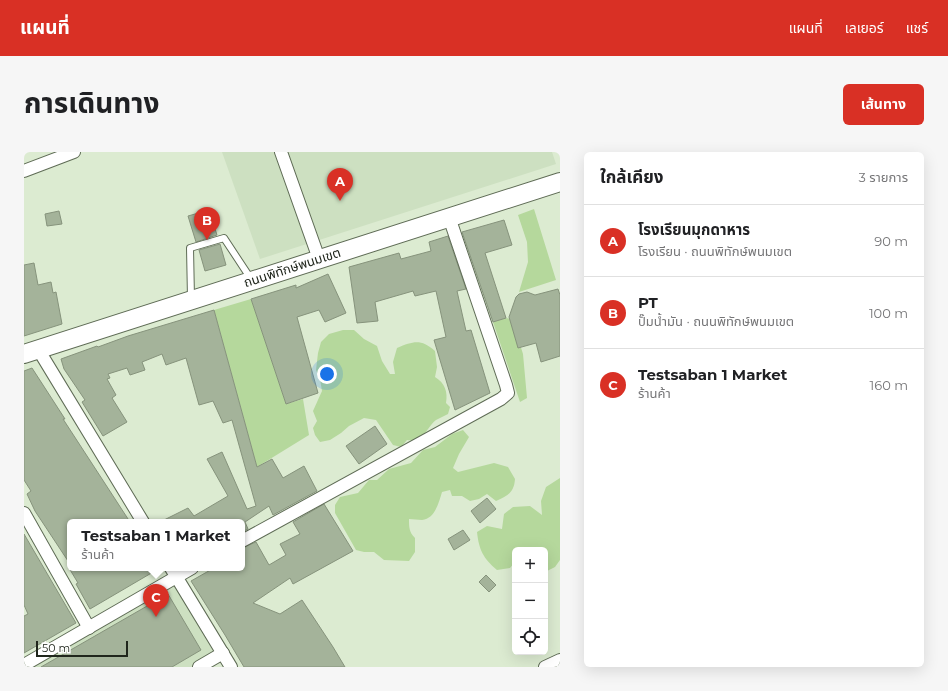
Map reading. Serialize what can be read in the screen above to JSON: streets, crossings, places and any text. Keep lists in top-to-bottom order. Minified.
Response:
{"streets":{"main road":["ถนนพิทักษ์พนมเขต"]},"scale_bar":"50 m","page":{"header":"แผนที่","nav":["แผนที่","เลเยอร์","แชร์"],"title":"การเดินทาง","buttons":"เส้นทาง","heading":["ใกล้เคียง","3 รายการ"],"pins":["A","B","C"],"list":[{"mark":"A","name":"โรงเรียนมุกดาหาร","note":"โรงเรียน · ถนนพิทักษ์พนมเขต","value":"90 m"},{"mark":"B","name":"PT","note":"ปั๊มน้ำมัน · ถนนพิทักษ์พนมเขต","value":"100 m"},{"mark":"C","name":"Testsaban 1 Market","note":"ร้านค้า","value":"160 m"}],"popup":["Testsaban 1 Market","ร้านค้า"],"map_buttons":["+","−"],"scale":"50 m"}}
